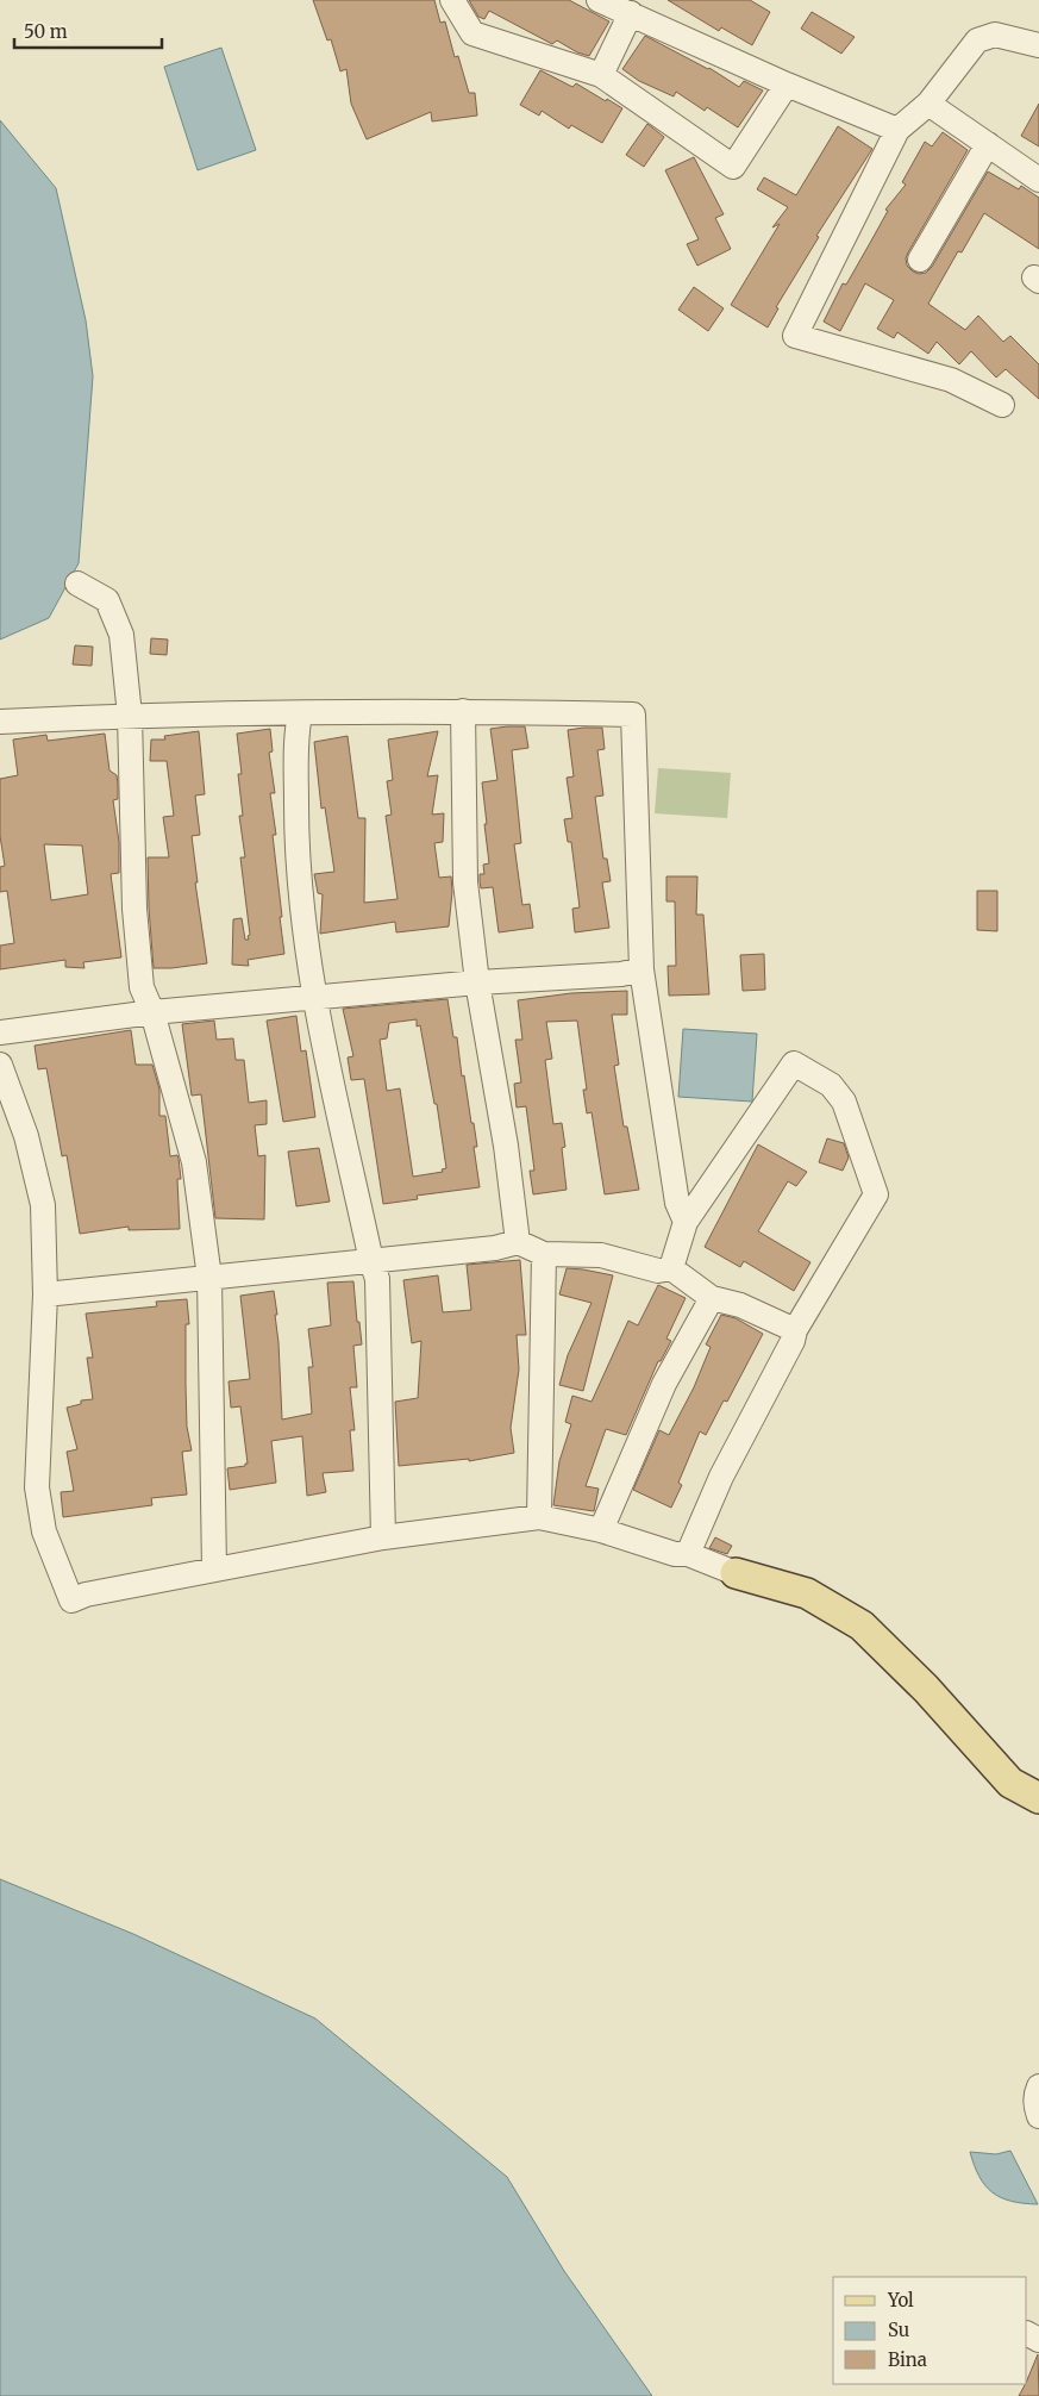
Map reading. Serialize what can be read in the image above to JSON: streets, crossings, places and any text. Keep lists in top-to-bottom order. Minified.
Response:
{"legend":["Yol","Su","Bina"],"scale_bar":"50 m"}
